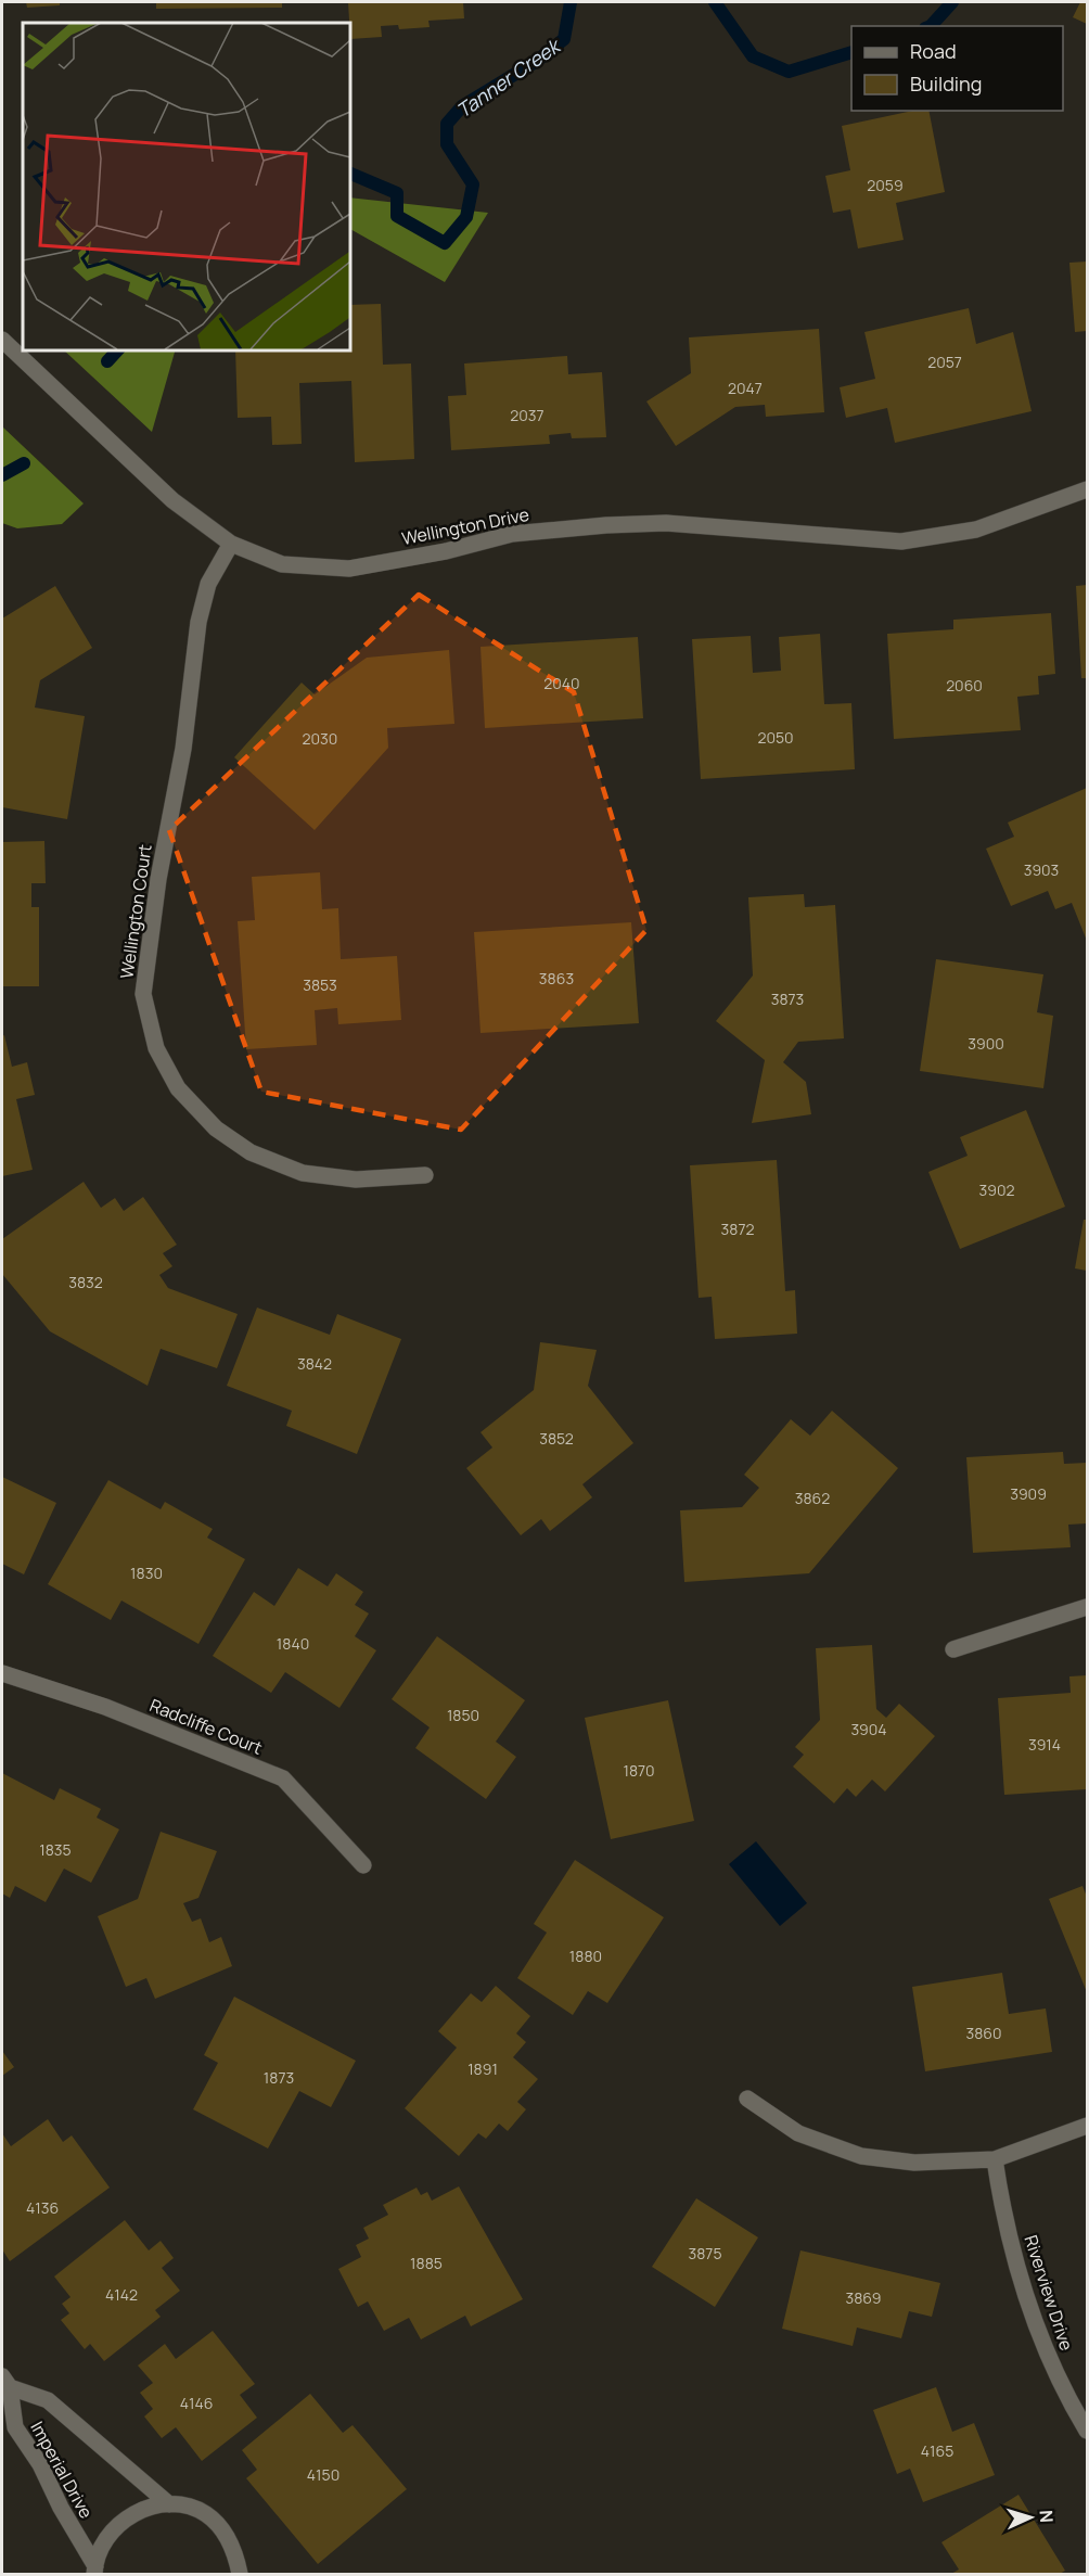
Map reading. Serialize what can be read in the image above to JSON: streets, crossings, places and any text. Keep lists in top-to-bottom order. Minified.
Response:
{"streets":{"street":["Wellington Drive","Wellington Court","Radcliffe Court","Riverview Drive","Imperial Drive"]},"crossings":[["Wellington Drive","Wellington Court"]],"water":["Tanner Creek"],"house_numbers":["2059","2057","2047","2037","2040","2060","2050","2030","3903","3863","3853","3873","3900","3902","3872","3832","3842","3852","3909","3862","1830","1840","1850","3904","3914","1870","1835","1880","3860","1891","1873","4136","3875","1885","4142","3869","4146","4165","4150"],"legend":["Road","Building"],"north":"right"}
